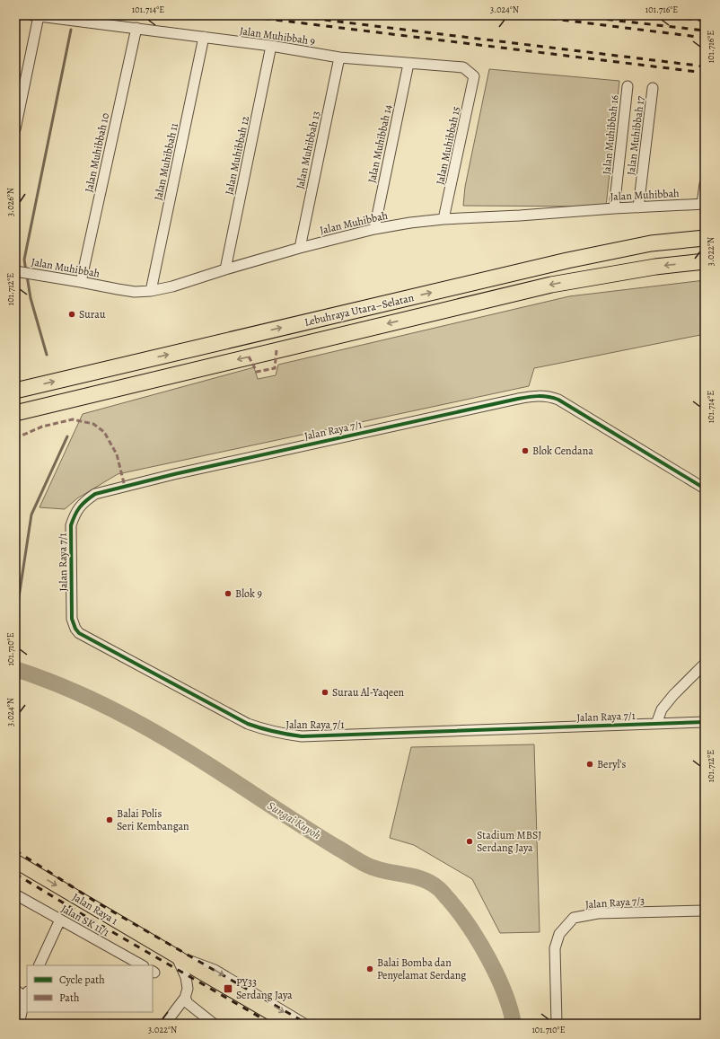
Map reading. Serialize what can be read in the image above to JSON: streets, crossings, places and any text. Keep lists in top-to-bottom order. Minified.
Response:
{"streets":{"highway":["Lebuhraya Utara–Selatan"],"main road":["Jalan Raya 1"],"street":["Jalan Muhibbah 9","Jalan Muhibbah 16","Jalan Muhibbah 17","Jalan Muhibbah 14","Jalan Muhibbah 15","Jalan Muhibbah 13","Jalan Muhibbah 10","Jalan Muhibbah 12","Jalan Muhibbah 11","Jalan Muhibbah","Jalan Raya 7/1","Jalan Raya 7/3","Jalan SK 11/1"]},"crossings":[["Jalan Muhibbah 9","Jalan Muhibbah 14"],["Jalan Muhibbah 9","Jalan Muhibbah 15"],["Jalan Muhibbah 9","Jalan Muhibbah 13"],["Jalan Muhibbah 9","Jalan Muhibbah 10"],["Jalan Muhibbah 9","Jalan Muhibbah 12"],["Jalan Muhibbah 9","Jalan Muhibbah 11"],["Jalan Muhibbah 16","Jalan Muhibbah"],["Jalan Muhibbah 17","Jalan Muhibbah"],["Jalan Muhibbah 14","Jalan Muhibbah"],["Jalan Muhibbah 15","Jalan Muhibbah"],["Jalan Muhibbah 13","Jalan Muhibbah"],["Jalan Muhibbah 10","Jalan Muhibbah"],["Jalan Muhibbah 12","Jalan Muhibbah"],["Jalan Muhibbah 11","Jalan Muhibbah"]],"water":["Sungai Kuyoh"],"places":{"other":["Surau","Blok Cendana","Blok 9","Surau Al-Yaqeen","Beryl's","Balai Polis Seri Kembangan","Stadium MBSJ Serdang Jaya","Balai Bomba dan Penyelamat Serdang"],"transit":["PY33 Serdang Jaya"]},"legend":["Cycle path","Path"],"coordinates":["101.714°E","3.024°N","101.716°E","3.026°N","3.022°N","101.712°E","101.710°E"]}
